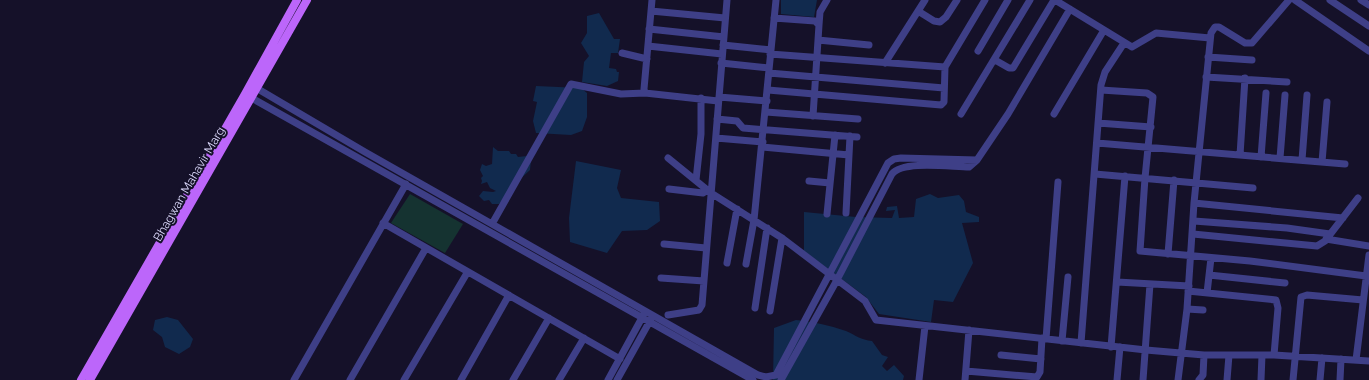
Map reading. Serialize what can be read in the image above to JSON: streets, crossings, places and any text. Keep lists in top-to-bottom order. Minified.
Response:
{"streets":{"main road":["Bhagwan Mahavir Marg"]}}
